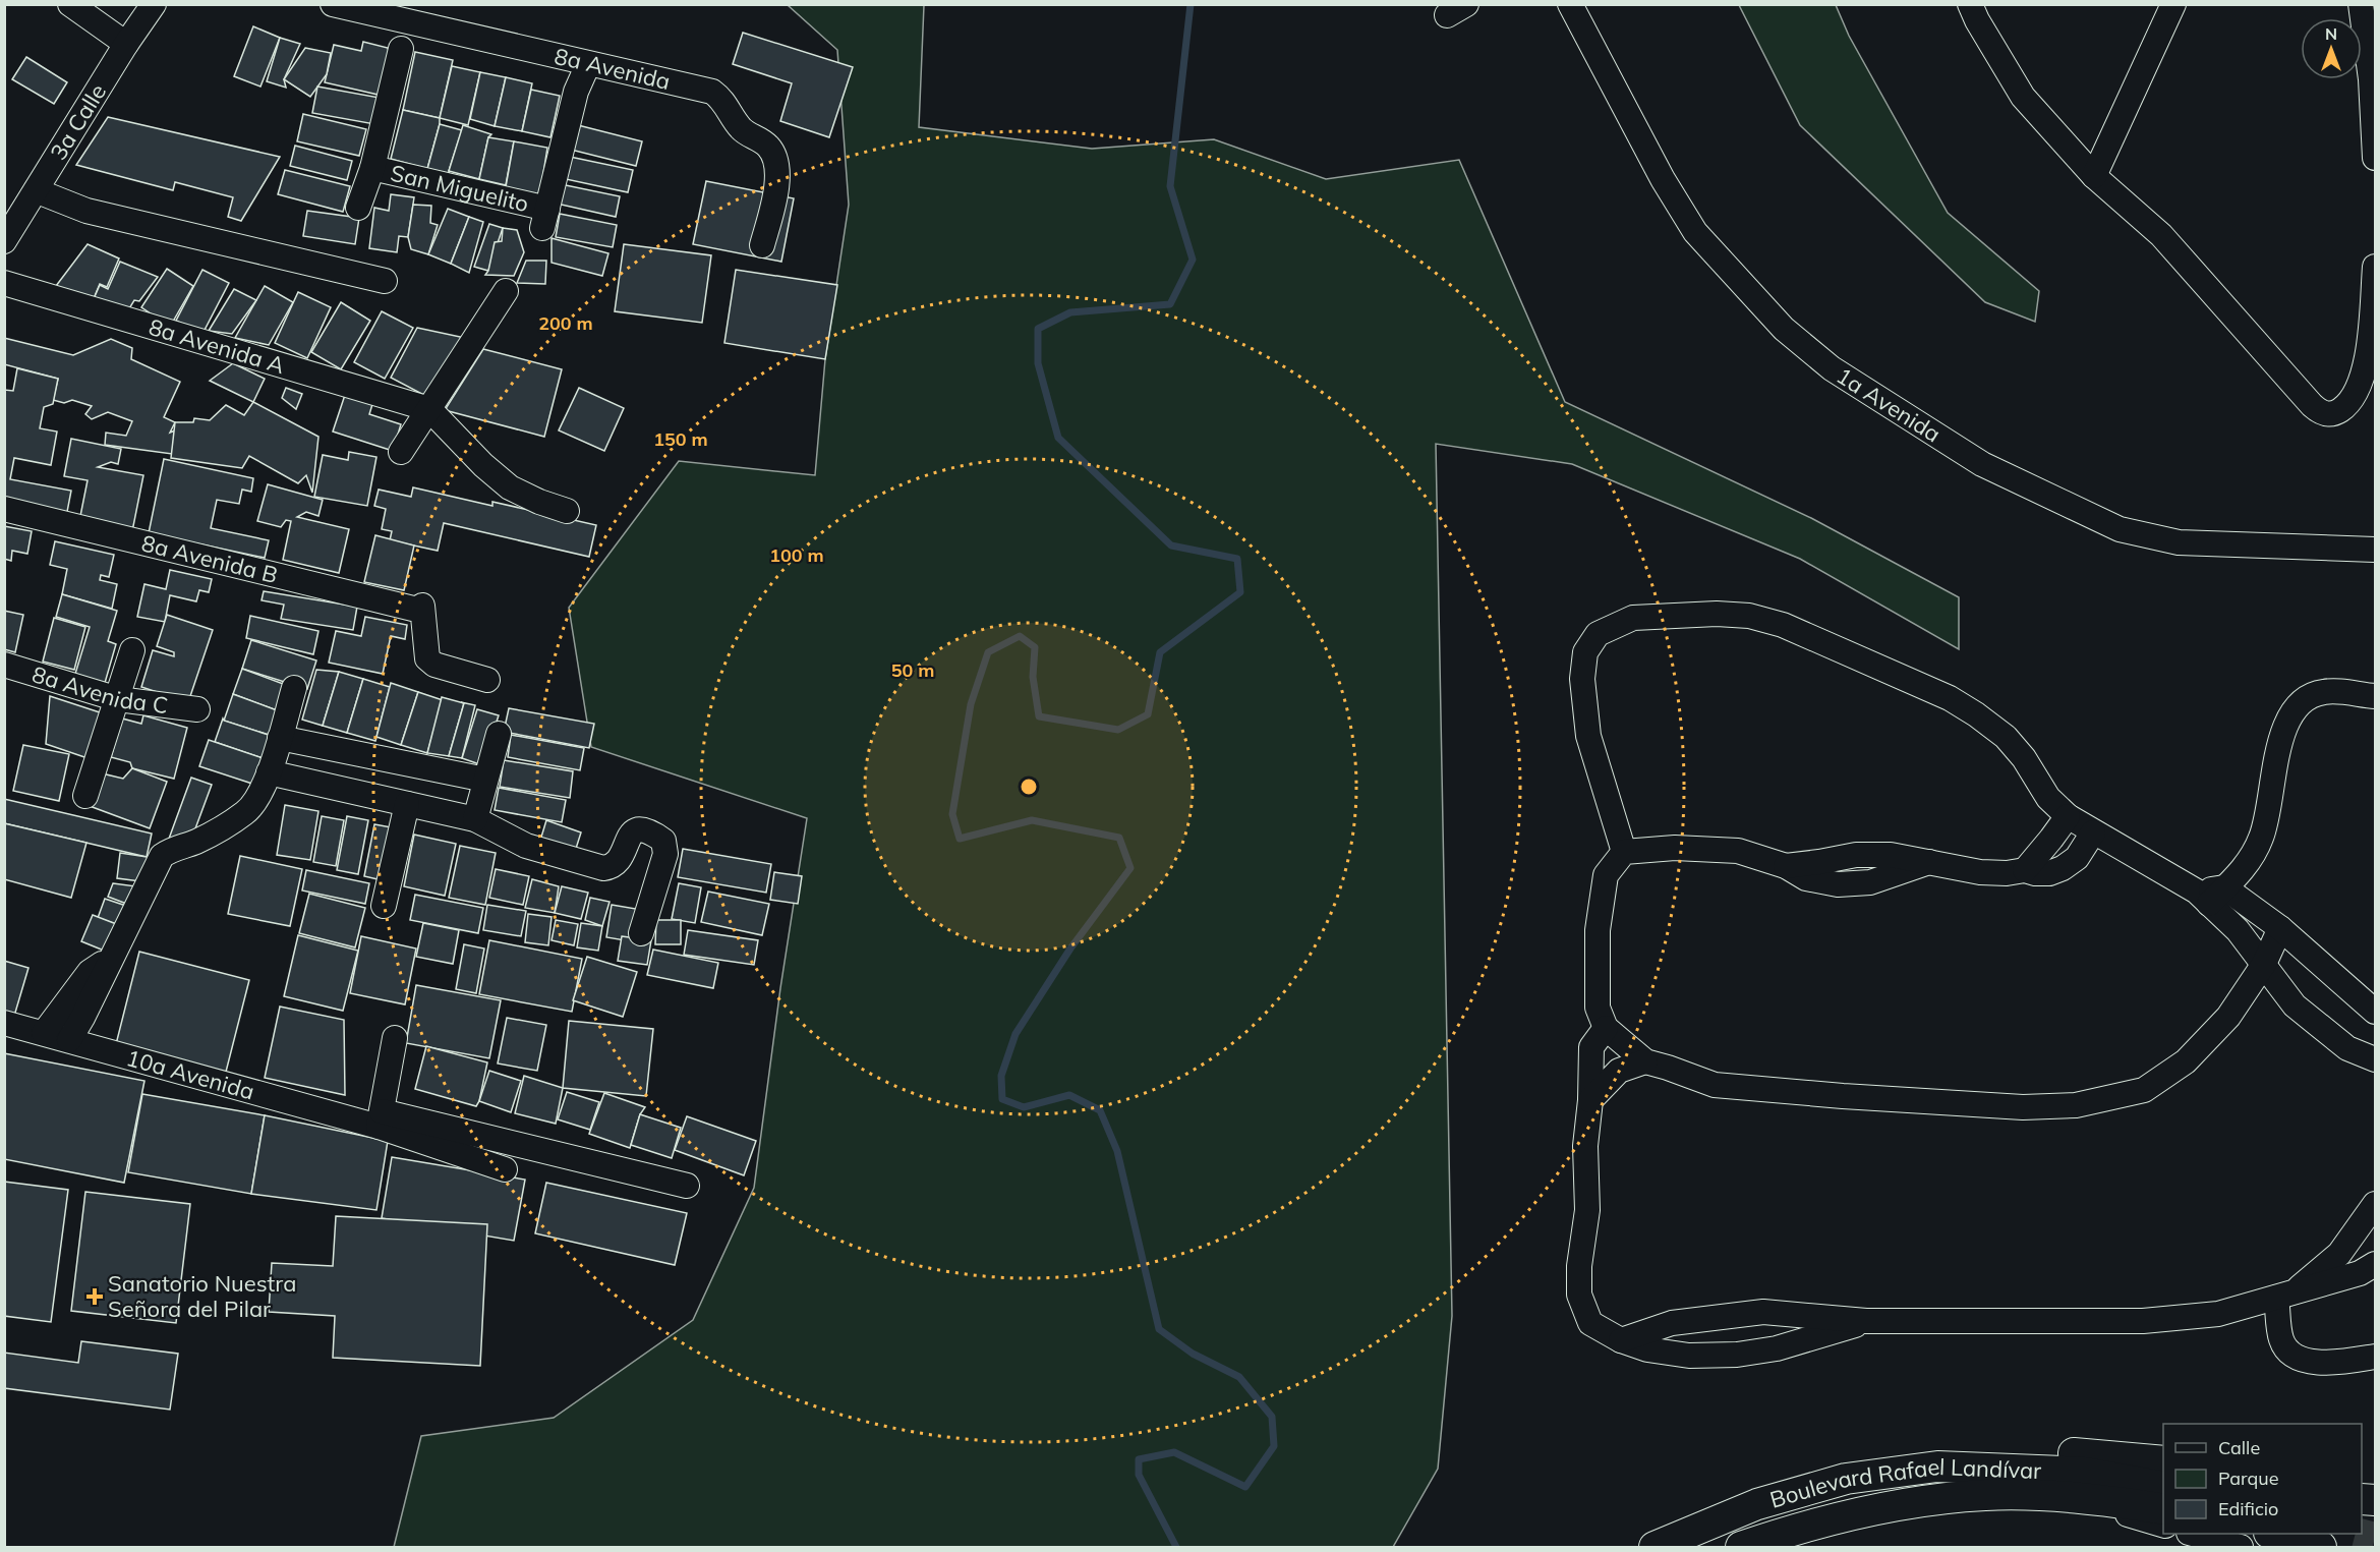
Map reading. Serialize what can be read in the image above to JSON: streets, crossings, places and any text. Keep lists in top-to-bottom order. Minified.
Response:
{"streets":{"main road":["Boulevard Rafael Landívar"],"street":["8a Avenida","3a Calle","San Miguelito","8a Avenida A","1a Avenida","8a Avenida B","8a Avenida C","10a Avenida"]},"crossings":[["8a Avenida","San Miguelito"]],"places":{"health":["Sanatorio Nuestra Señora del Pilar"]},"legend":["Calle","Parque","Edificio"],"north":"top","rings":["200 m","150 m","100 m","50 m"]}
